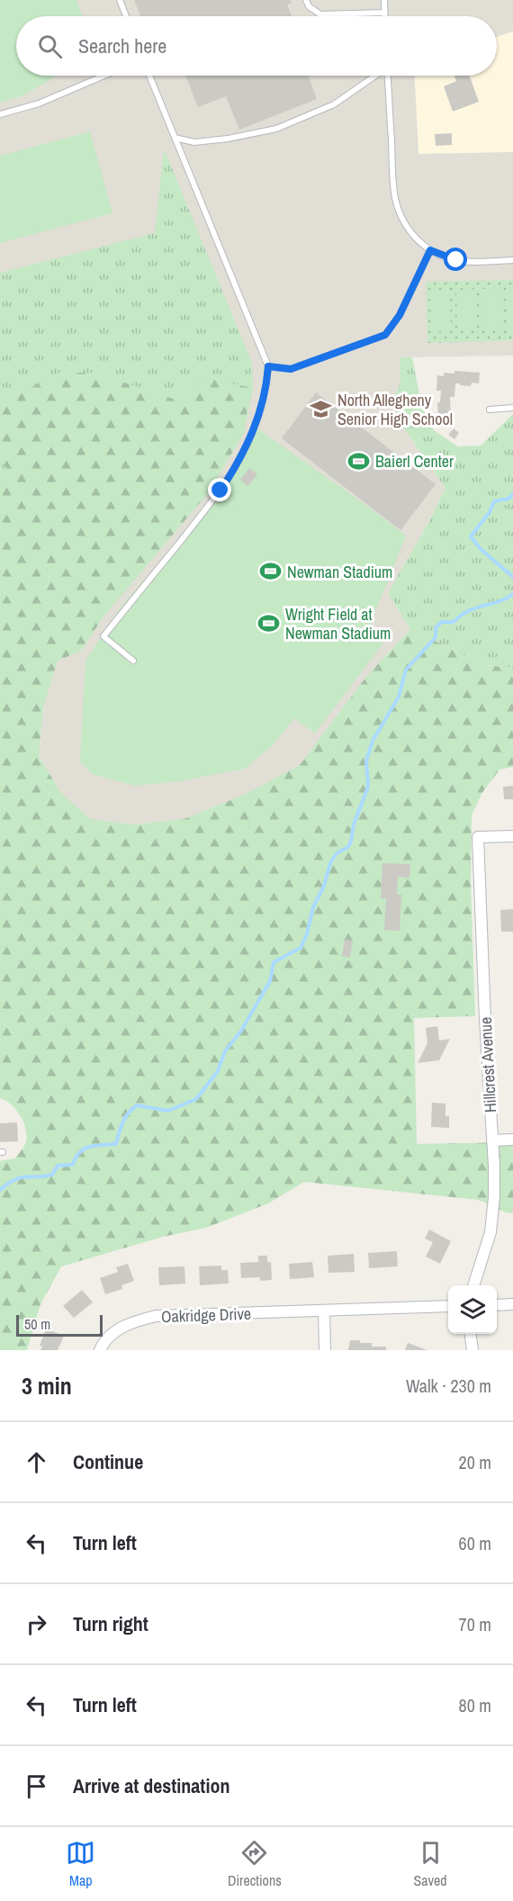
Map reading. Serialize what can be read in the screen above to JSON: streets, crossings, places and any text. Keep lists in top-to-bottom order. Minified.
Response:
{"streets":{"street":["Hillcrest Avenue","Oakridge Drive"]},"places":{"school or university":["North Allegheny Senior High School"],"sports":["Baierl Center","Newman Stadium","Wright Field at Newman Stadium"]},"scale_bar":"50 m","page":{"search":"Search here","scale":"50 m","heading":["3 min","Walk · 230 m"],"list":[["Continue","20 m"],["Turn left","60 m"],["Turn right","70 m"],["Turn left","80 m"],"Arrive at destination"],"nav":["Map","Directions","Saved"]}}
